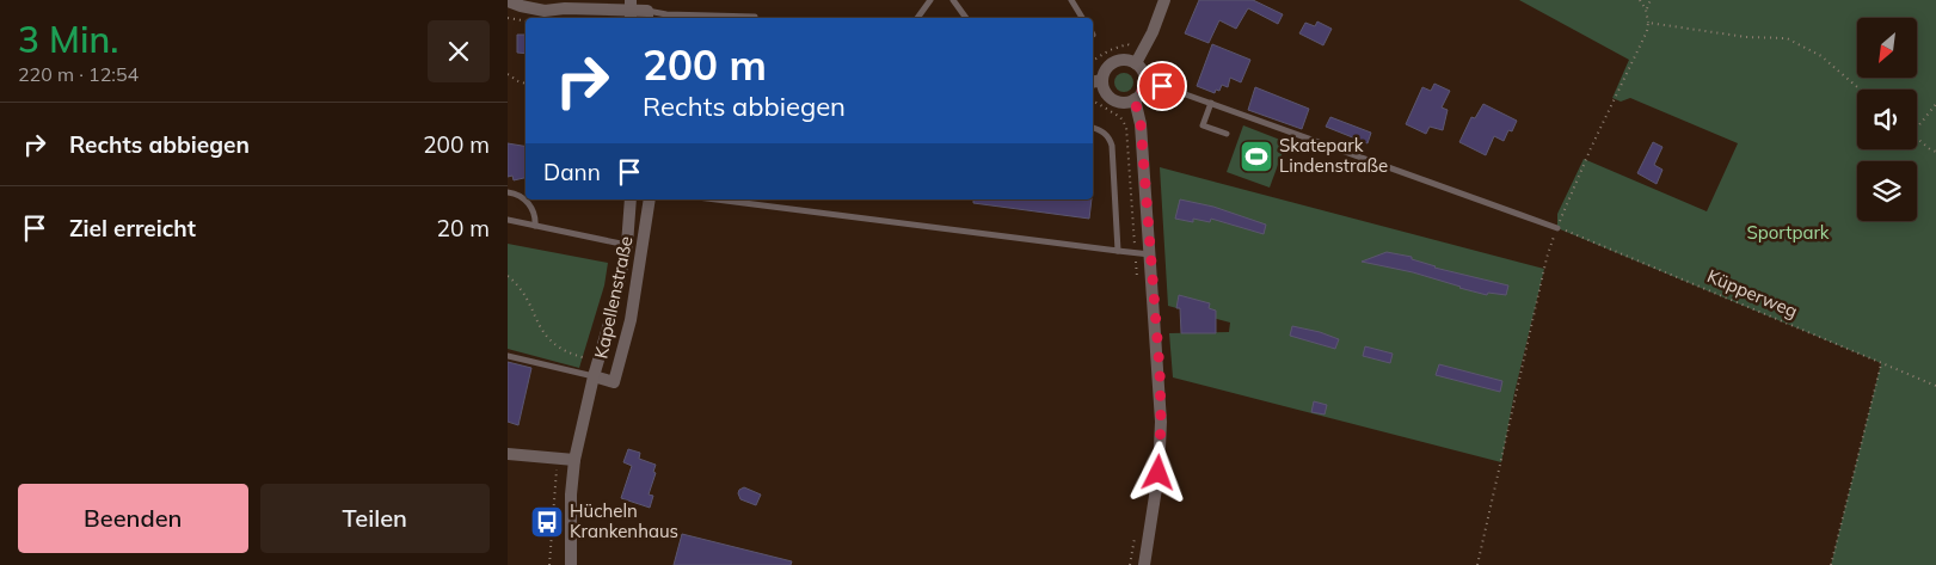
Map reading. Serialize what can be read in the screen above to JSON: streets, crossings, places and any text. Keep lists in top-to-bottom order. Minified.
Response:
{"streets":{"street":["Kapellenstraße"],"path":["Küpperweg"]},"parks":["Sportpark"],"places":{"sports":["Skatepark Lindenstraße"],"bus stop":["Hücheln Krankenhaus"]},"north":"bottom left","page":{"heading":["3 Min.","220 m · 12:54"],"turn":["200 m","Rechts abbiegen"],"list":[{"name":"Rechts abbiegen","value":"200 m"},{"name":"Ziel erreicht","value":"20 m"}],"then":"Dann","buttons":["Beenden","Teilen"]}}
